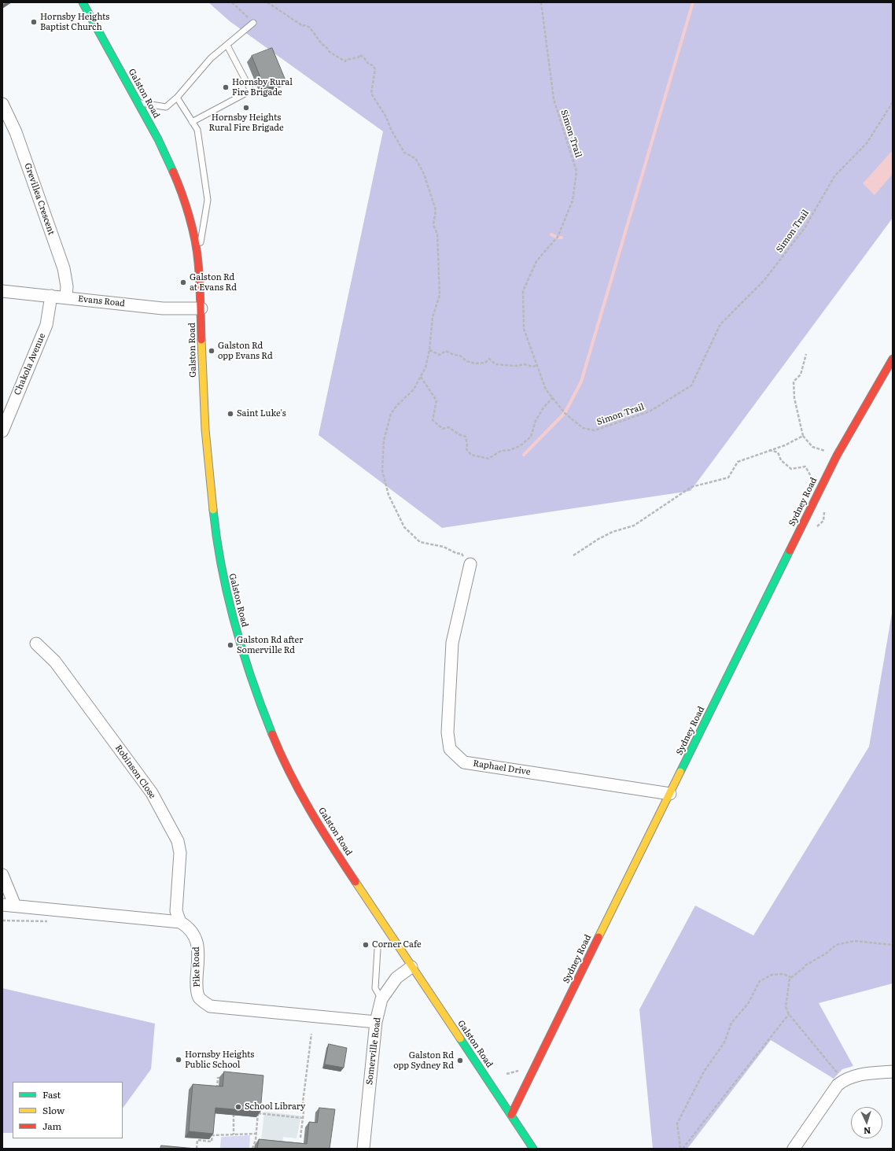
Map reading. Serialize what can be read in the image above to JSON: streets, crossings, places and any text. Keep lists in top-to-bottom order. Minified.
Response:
{"streets":{"main road":["Galston Road","Sydney Road"],"street":["Grevillea Crescent","Evans Road","Chakola Avenue","Raphael Drive","Robinson Close","Pike Road","Somerville Road"],"path":["Simon Trail"]},"crossings":[["Galston Road","Evans Road"],["Galston Road","Sydney Road"],["Galston Road","Somerville Road"],["Grevillea Crescent","Evans Road"],["Evans Road","Chakola Avenue"],["Sydney Road","Raphael Drive"],["Robinson Close","Pike Road"],["Pike Road","Somerville Road"]],"places":["Hornsby Heights Baptist Church","Hornsby Rural Fire Brigade","Hornsby Heights Rural Fire Brigade","Galston Rd at Evans Rd","Galston Rd opp Evans Rd","Saint Luke's","Galston Rd after Somerville Rd","Corner Cafe","Hornsby Heights Public School","Galston Rd opp Sydney Rd","School Library"],"legend":["Fast","Slow","Jam"],"north":"bottom"}
